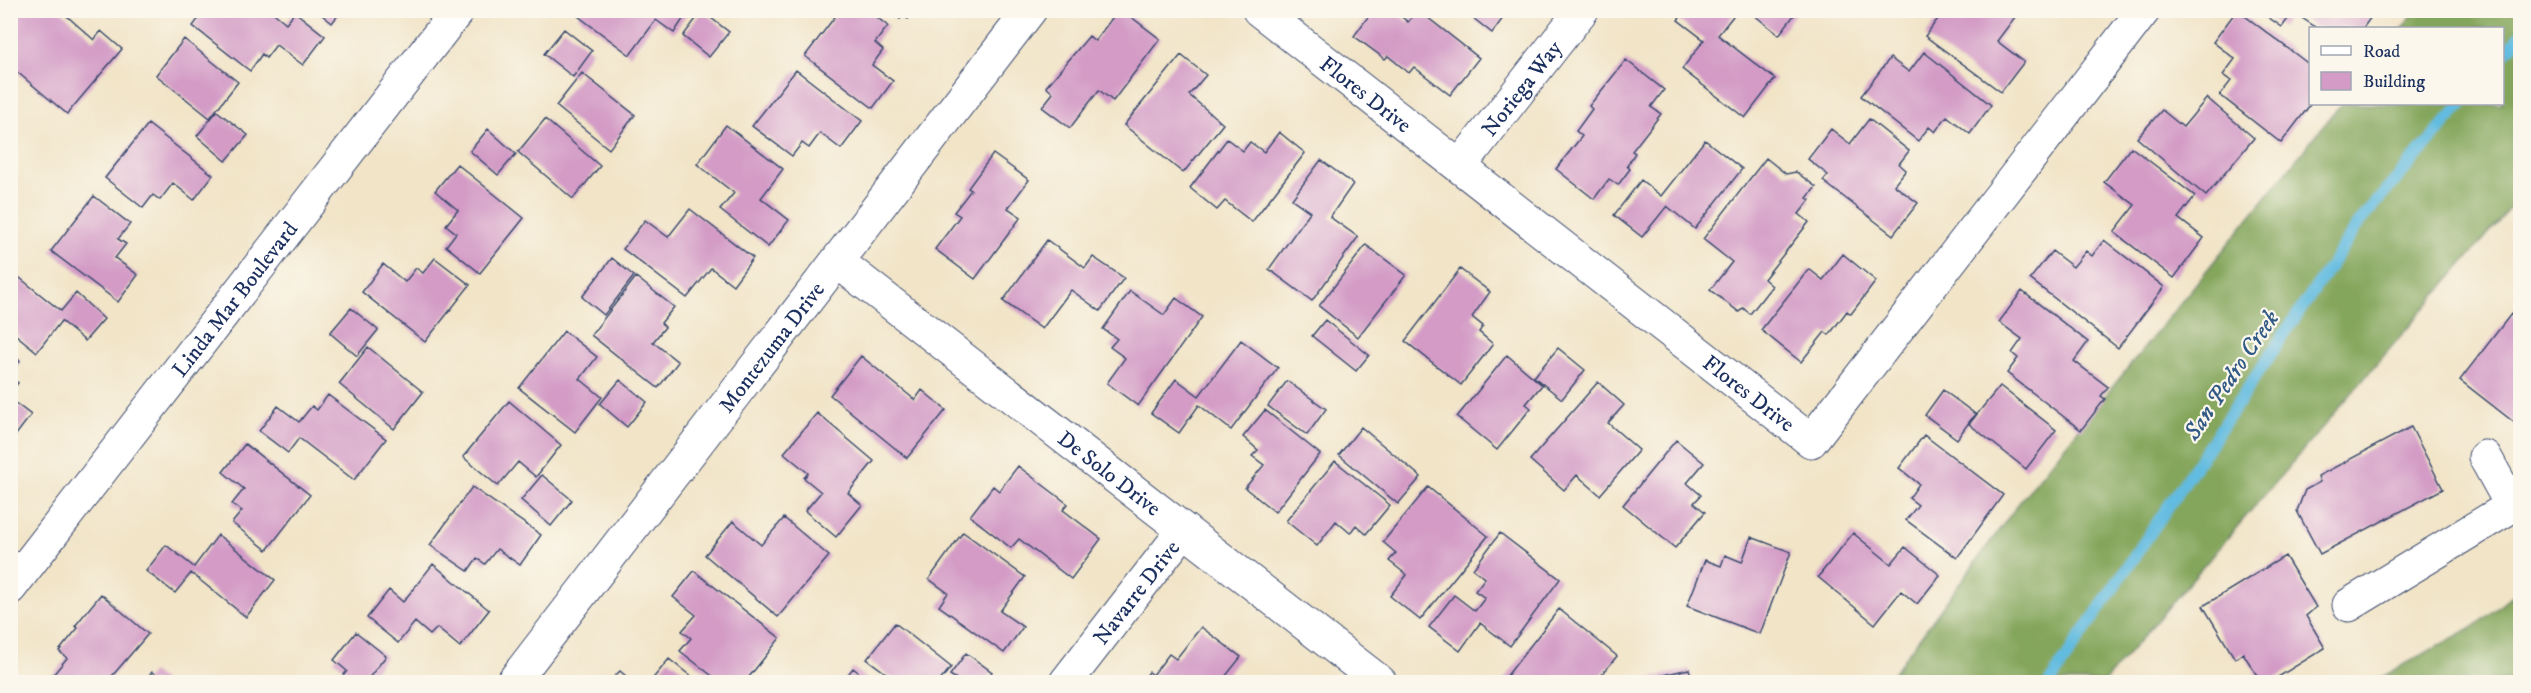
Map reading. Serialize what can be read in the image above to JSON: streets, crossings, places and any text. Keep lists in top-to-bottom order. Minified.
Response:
{"streets":{"street":["Noriega Way","Flores Drive","Linda Mar Boulevard","Montezuma Drive","De Solo Drive","Navarre Drive"]},"crossings":[["Noriega Way","Flores Drive"],["Montezuma Drive","De Solo Drive"],["De Solo Drive","Navarre Drive"]],"water":["San Pedro Creek"],"legend":["Road","Building"]}
